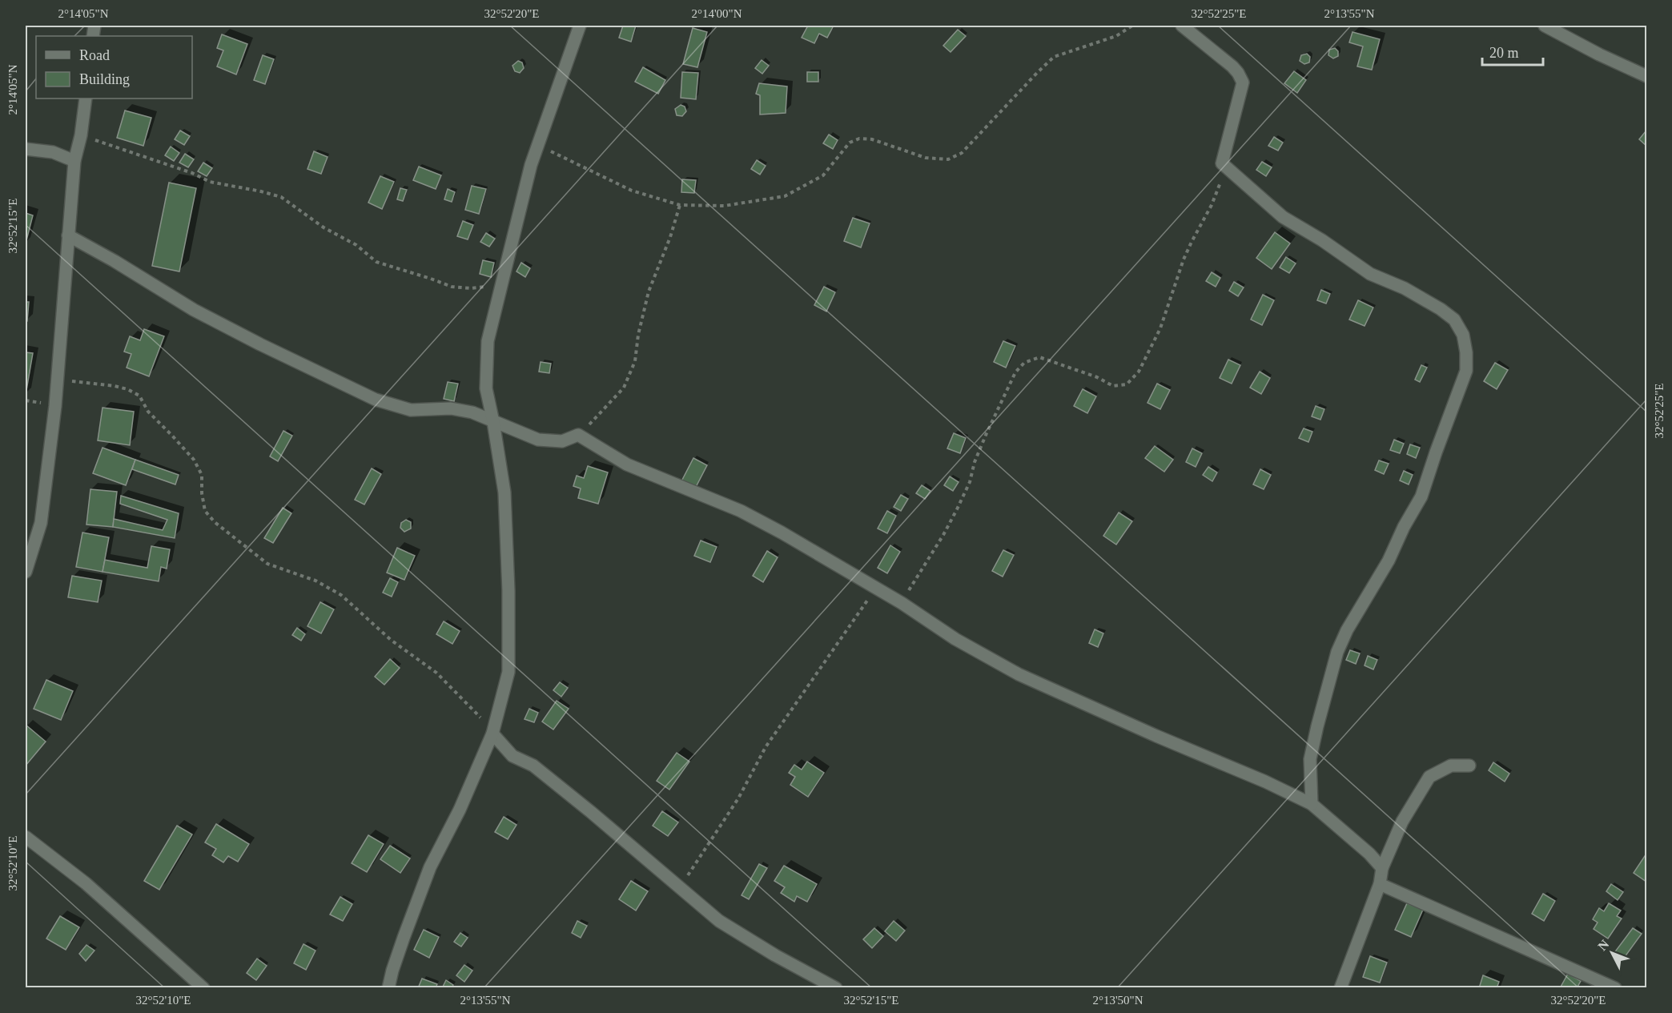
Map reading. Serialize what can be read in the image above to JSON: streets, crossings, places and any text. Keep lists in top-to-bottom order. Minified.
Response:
{"legend":["Road","Building"],"scale_bar":"20 m","north":"top left","coordinates":["2°14'05\"N","32°52'20\"E","2°14'00\"N","32°52'25\"E","2°13'55\"N","32°52'15\"E","32°52'10\"E","2°13'50\"N"]}
